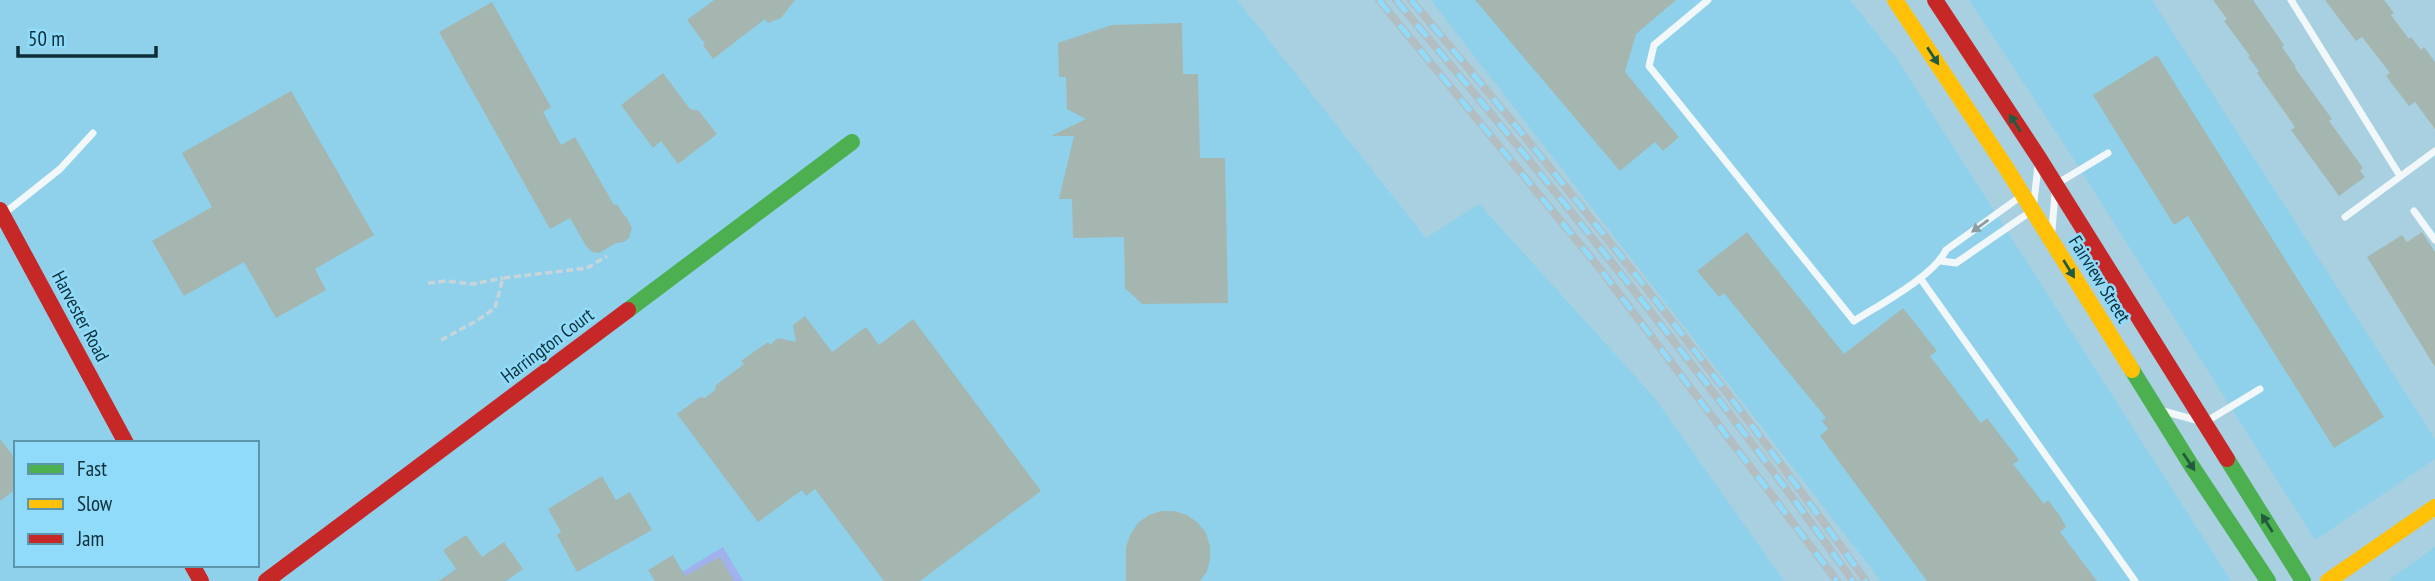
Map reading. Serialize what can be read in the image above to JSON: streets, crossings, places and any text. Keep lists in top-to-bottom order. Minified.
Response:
{"streets":{"main road":["Fairview Street","Harvester Road","Harrington Court"]},"legend":["Fast","Slow","Jam"],"scale_bar":"50 m"}
